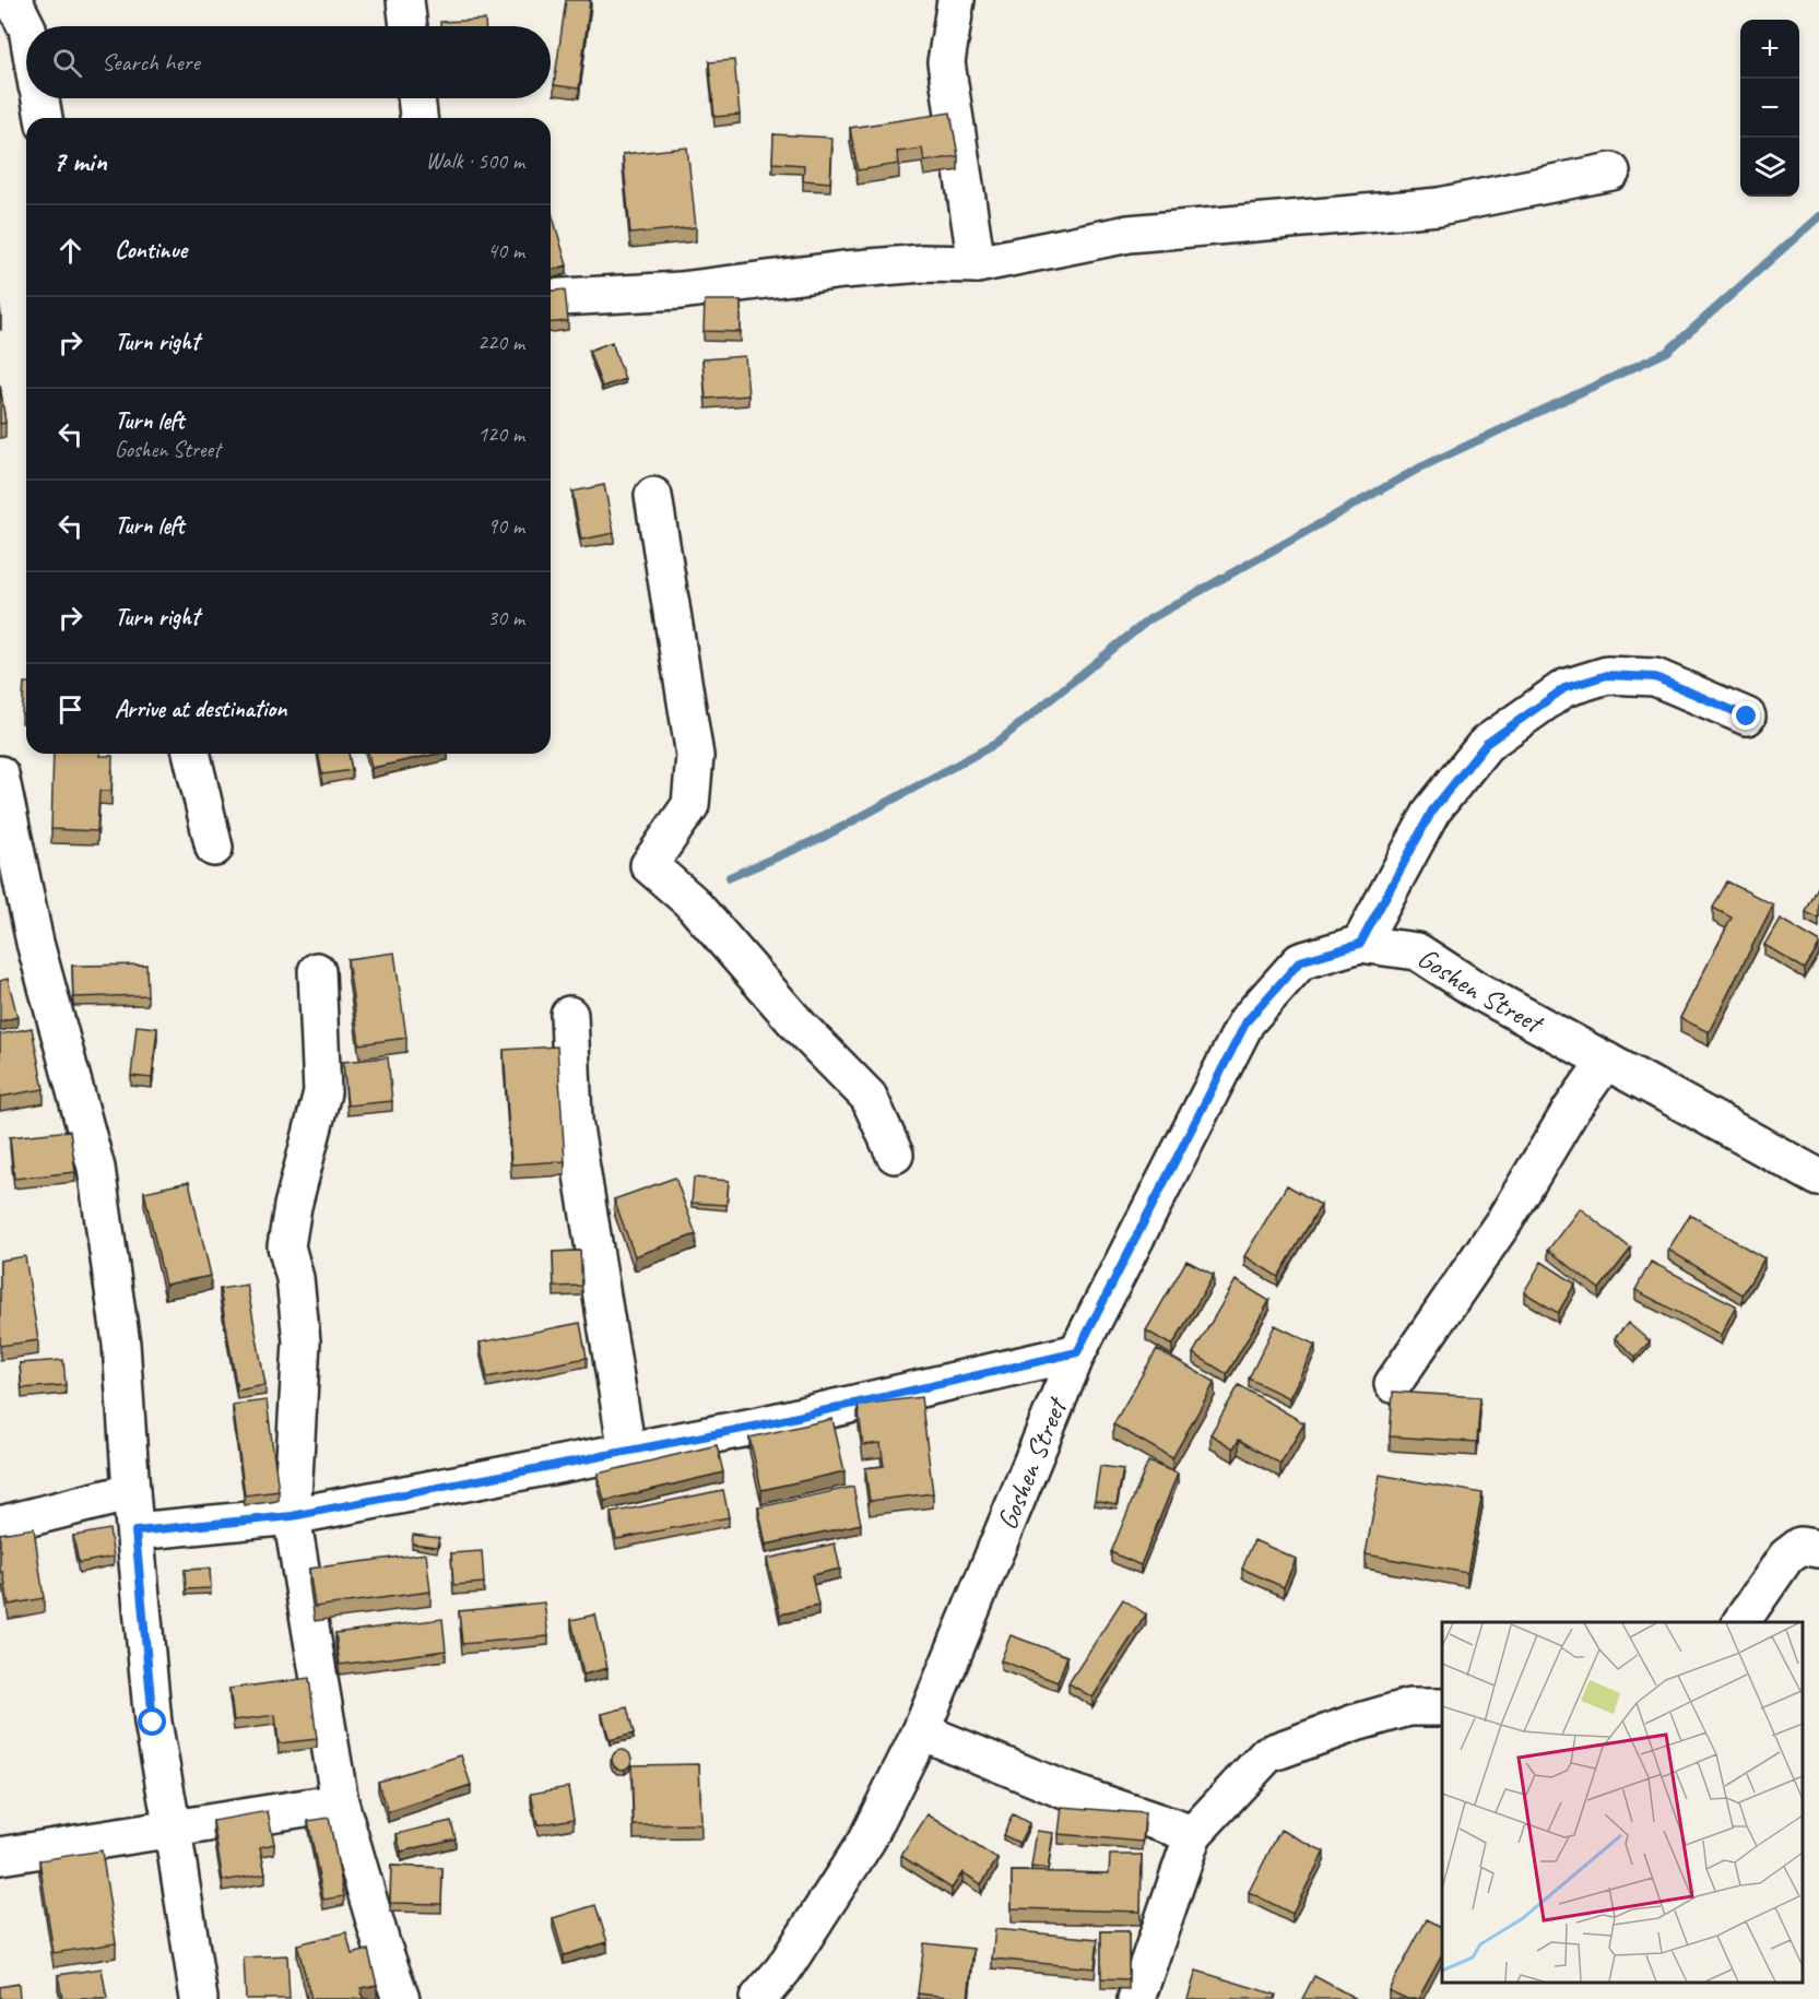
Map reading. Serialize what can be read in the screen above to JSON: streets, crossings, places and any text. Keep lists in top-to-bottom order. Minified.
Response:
{"streets":{"street":["Goshen Street"]},"page":{"map_buttons":["+","−"],"search":"Search here","heading":["7 min","Walk · 500 m"],"list":[["Continue","40 m"],["Turn right","220 m"],["Turn left","Goshen Street","120 m"],["Turn left","90 m"],["Turn right","30 m"],"Arrive at destination"]}}
